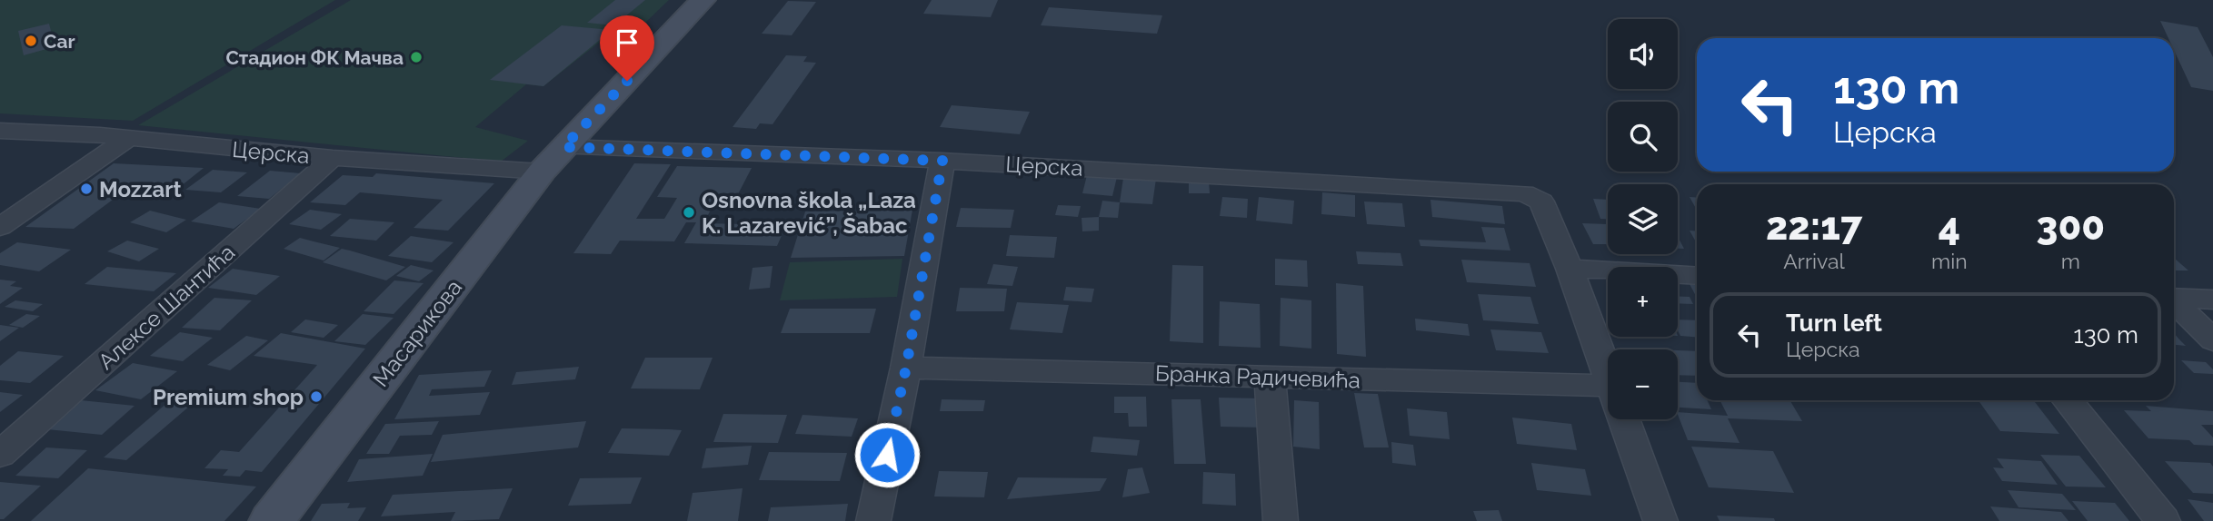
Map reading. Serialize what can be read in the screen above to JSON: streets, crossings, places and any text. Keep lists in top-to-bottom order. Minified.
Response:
{"streets":{"main road":["Масарикова"],"street":["Церска","Алексе Шантића","Бранка Радичевића"]},"crossings":[["Церска","Алексе Шантића"],["Церска","Масарикова"]],"places":["Car","Стадион ФК Мачва","Mozzart","Osnovna škola „Laza K. Lazarević”, Šabac","Premium shop"],"page":{"map_buttons":["+","−"],"turn":["130 m","Церска"],"eta":["22:17","Arrival","4","min","300","m"],"list":[{"name":"Turn left","note":"Церска","value":"130 m"}]}}
